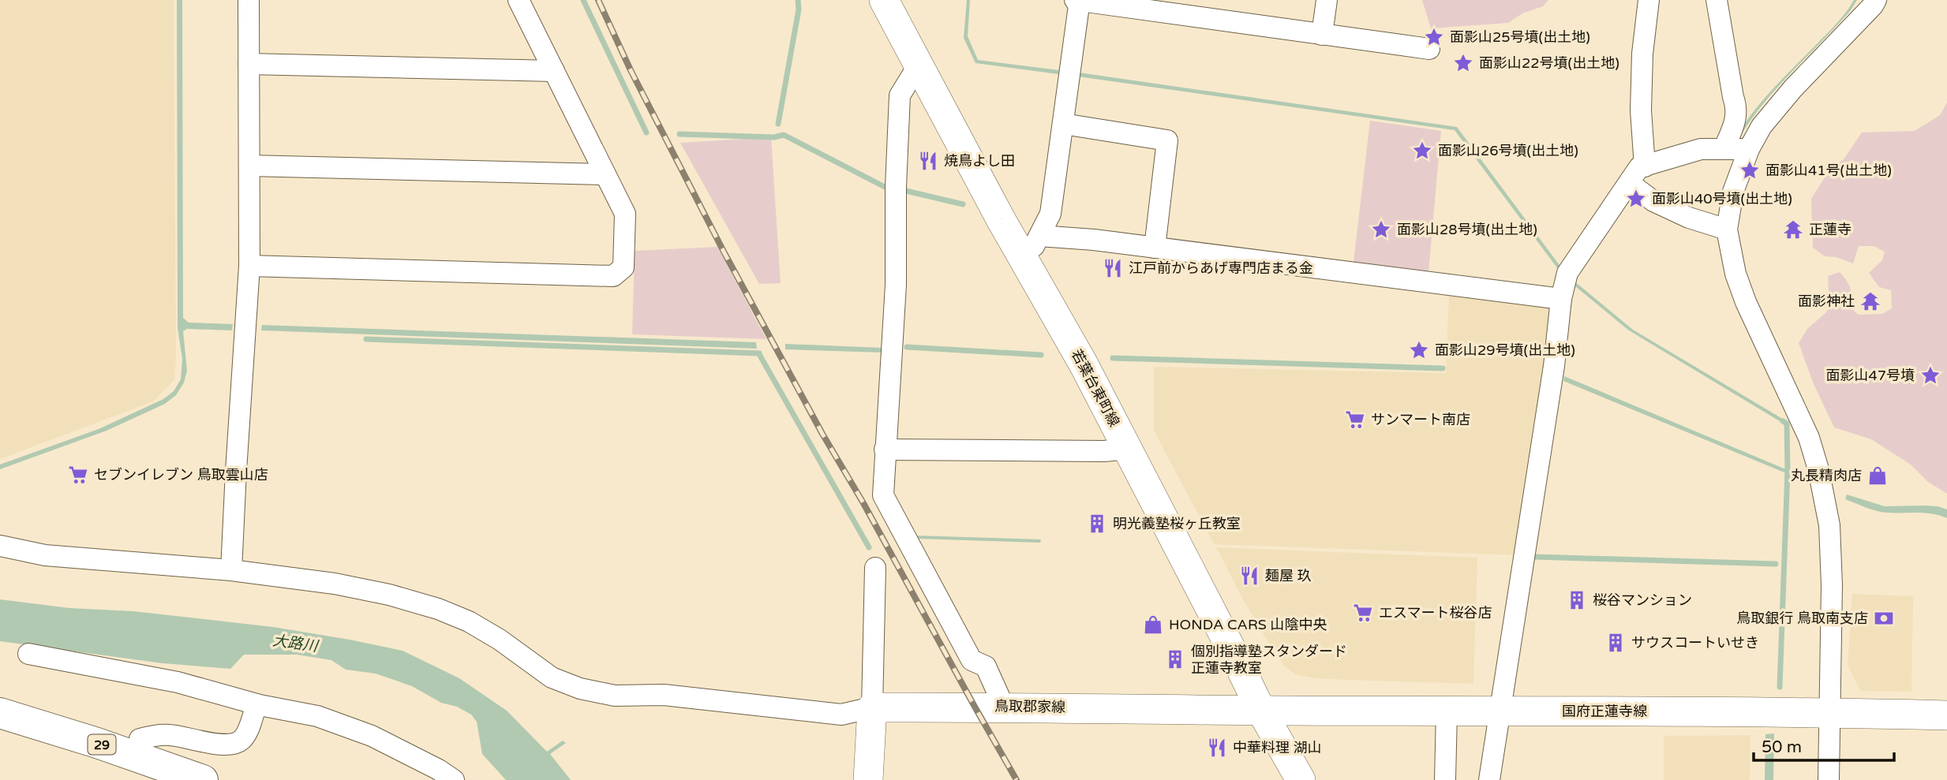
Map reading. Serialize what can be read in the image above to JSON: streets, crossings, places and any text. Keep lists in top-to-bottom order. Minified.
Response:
{"streets":{"highway":["29"],"main road":["若葉台東町線","鳥取郡家線","国府正蓮寺線"]},"crossings":[["若葉台東町線","鳥取郡家線"],["若葉台東町線","国府正蓮寺線"],["鳥取郡家線","国府正蓮寺線"]],"water":["大路川"],"places":{"place":["面影山25号墳(出土地)","面影山22号墳(出土地)","面影山26号墳(出土地)","面影山41号(出土地)","面影山40号墳(出土地)","面影山28号墳(出土地)","面影山29号墳(出土地)","面影山47号墳"],"restaurant":["焼鳥よし田","江戸前からあげ専門店まる金","麺屋 玖","中華料理 湖山"],"temple":["正蓮寺","面影神社"],"supermarket":["サンマート南店","セブンイレブン 鳥取雲山店","エスマート桜谷店"],"shop":["丸長精肉店","HONDA CARS 山陰中央"],"building":["明光義塾桜ヶ丘教室","桜谷マンション","サウスコートいせき","個別指導塾スタンダード 正蓮寺教室"],"bank":["鳥取銀行 鳥取南支店"]},"scale_bar":"50 m"}
